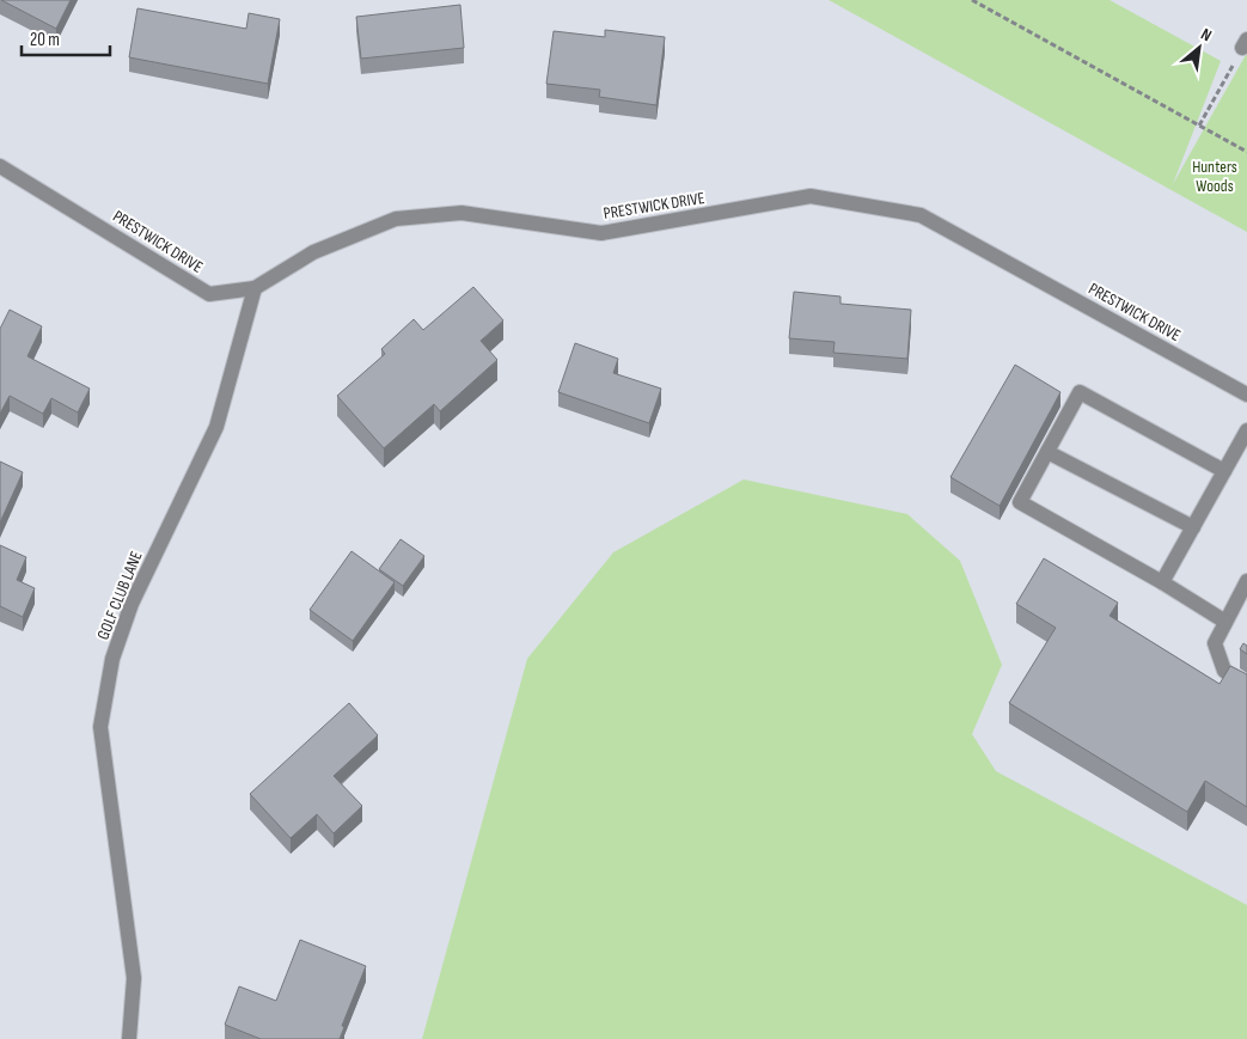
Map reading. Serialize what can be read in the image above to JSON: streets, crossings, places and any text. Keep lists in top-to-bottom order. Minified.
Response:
{"streets":{"street":["PRESTWICK DRIVE","GOLF CLUB LANE"]},"crossings":[["PRESTWICK DRIVE","GOLF CLUB LANE"]],"parks":["Hunters Woods"],"scale_bar":"20 m","north":"top right"}
